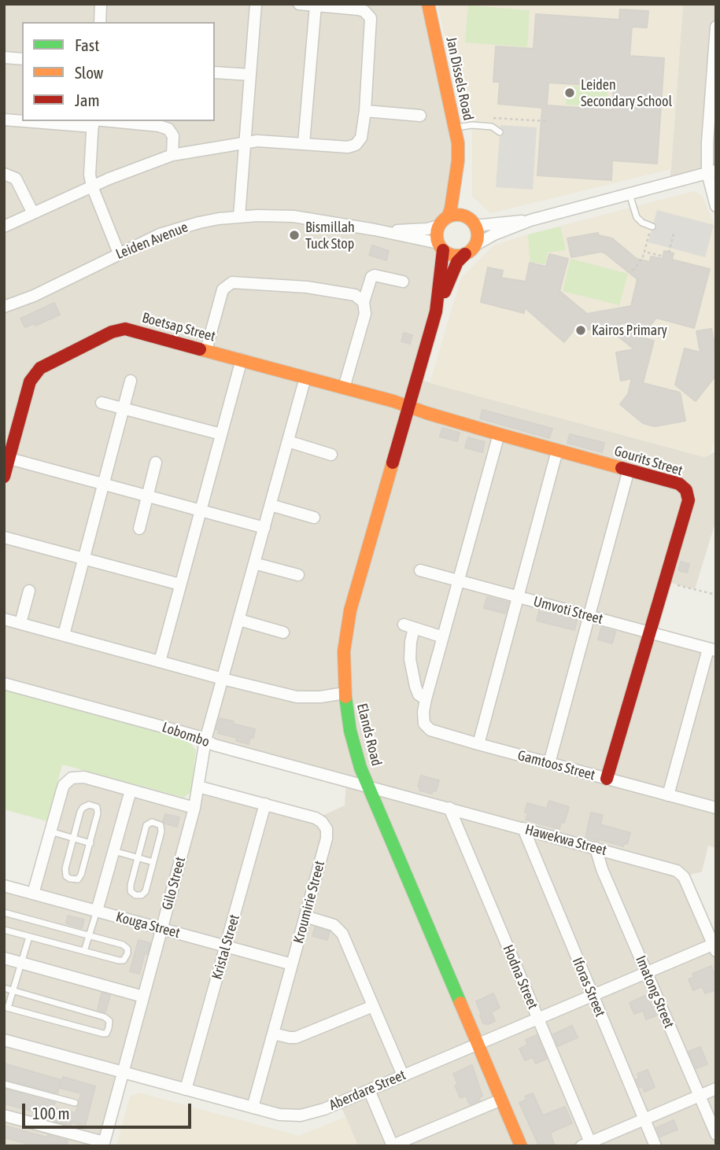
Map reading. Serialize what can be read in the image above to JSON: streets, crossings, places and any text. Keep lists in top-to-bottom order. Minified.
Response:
{"streets":{"street":["Jan Dissels Road","Leiden Avenue","Boetsap Street","Gourits Street","Umvoti Street","Lobombo","Elands Road","Gamtoos Street","Hawekwa Street","Gilo Street","Kroumirie Street","Kouga Street","Kristal Street","Hodna Street","Iforas Street","Imatong Street","Aberdare Street"]},"crossings":[["Jan Dissels Road","Leiden Avenue"],["Jan Dissels Road","Elands Road"],["Leiden Avenue","Elands Road"],["Boetsap Street","Gourits Street"],["Boetsap Street","Elands Road"],["Boetsap Street","Gilo Street"],["Gourits Street","Umvoti Street"],["Gourits Street","Elands Road"],["Gourits Street","Gamtoos Street"],["Umvoti Street","Gamtoos Street"],["Lobombo","Elands Road"],["Lobombo","Hawekwa Street"],["Lobombo","Gilo Street"],["Elands Road","Hawekwa Street"],["Elands Road","Aberdare Street"],["Hawekwa Street","Hodna Street"],["Hawekwa Street","Iforas Street"],["Hawekwa Street","Imatong Street"],["Hawekwa Street","Aberdare Street"],["Gilo Street","Kroumirie Street"],["Gilo Street","Kouga Street"],["Gilo Street","Aberdare Street"],["Kroumirie Street","Kouga Street"],["Kroumirie Street","Kristal Street"],["Kroumirie Street","Aberdare Street"],["Kouga Street","Kristal Street"],["Kristal Street","Aberdare Street"],["Hodna Street","Aberdare Street"],["Iforas Street","Aberdare Street"],["Imatong Street","Aberdare Street"]],"places":["Leiden Secondary School","Bismillah Tuck Stop","Kairos Primary"],"legend":["Fast","Slow","Jam"],"scale_bar":"100 m"}
